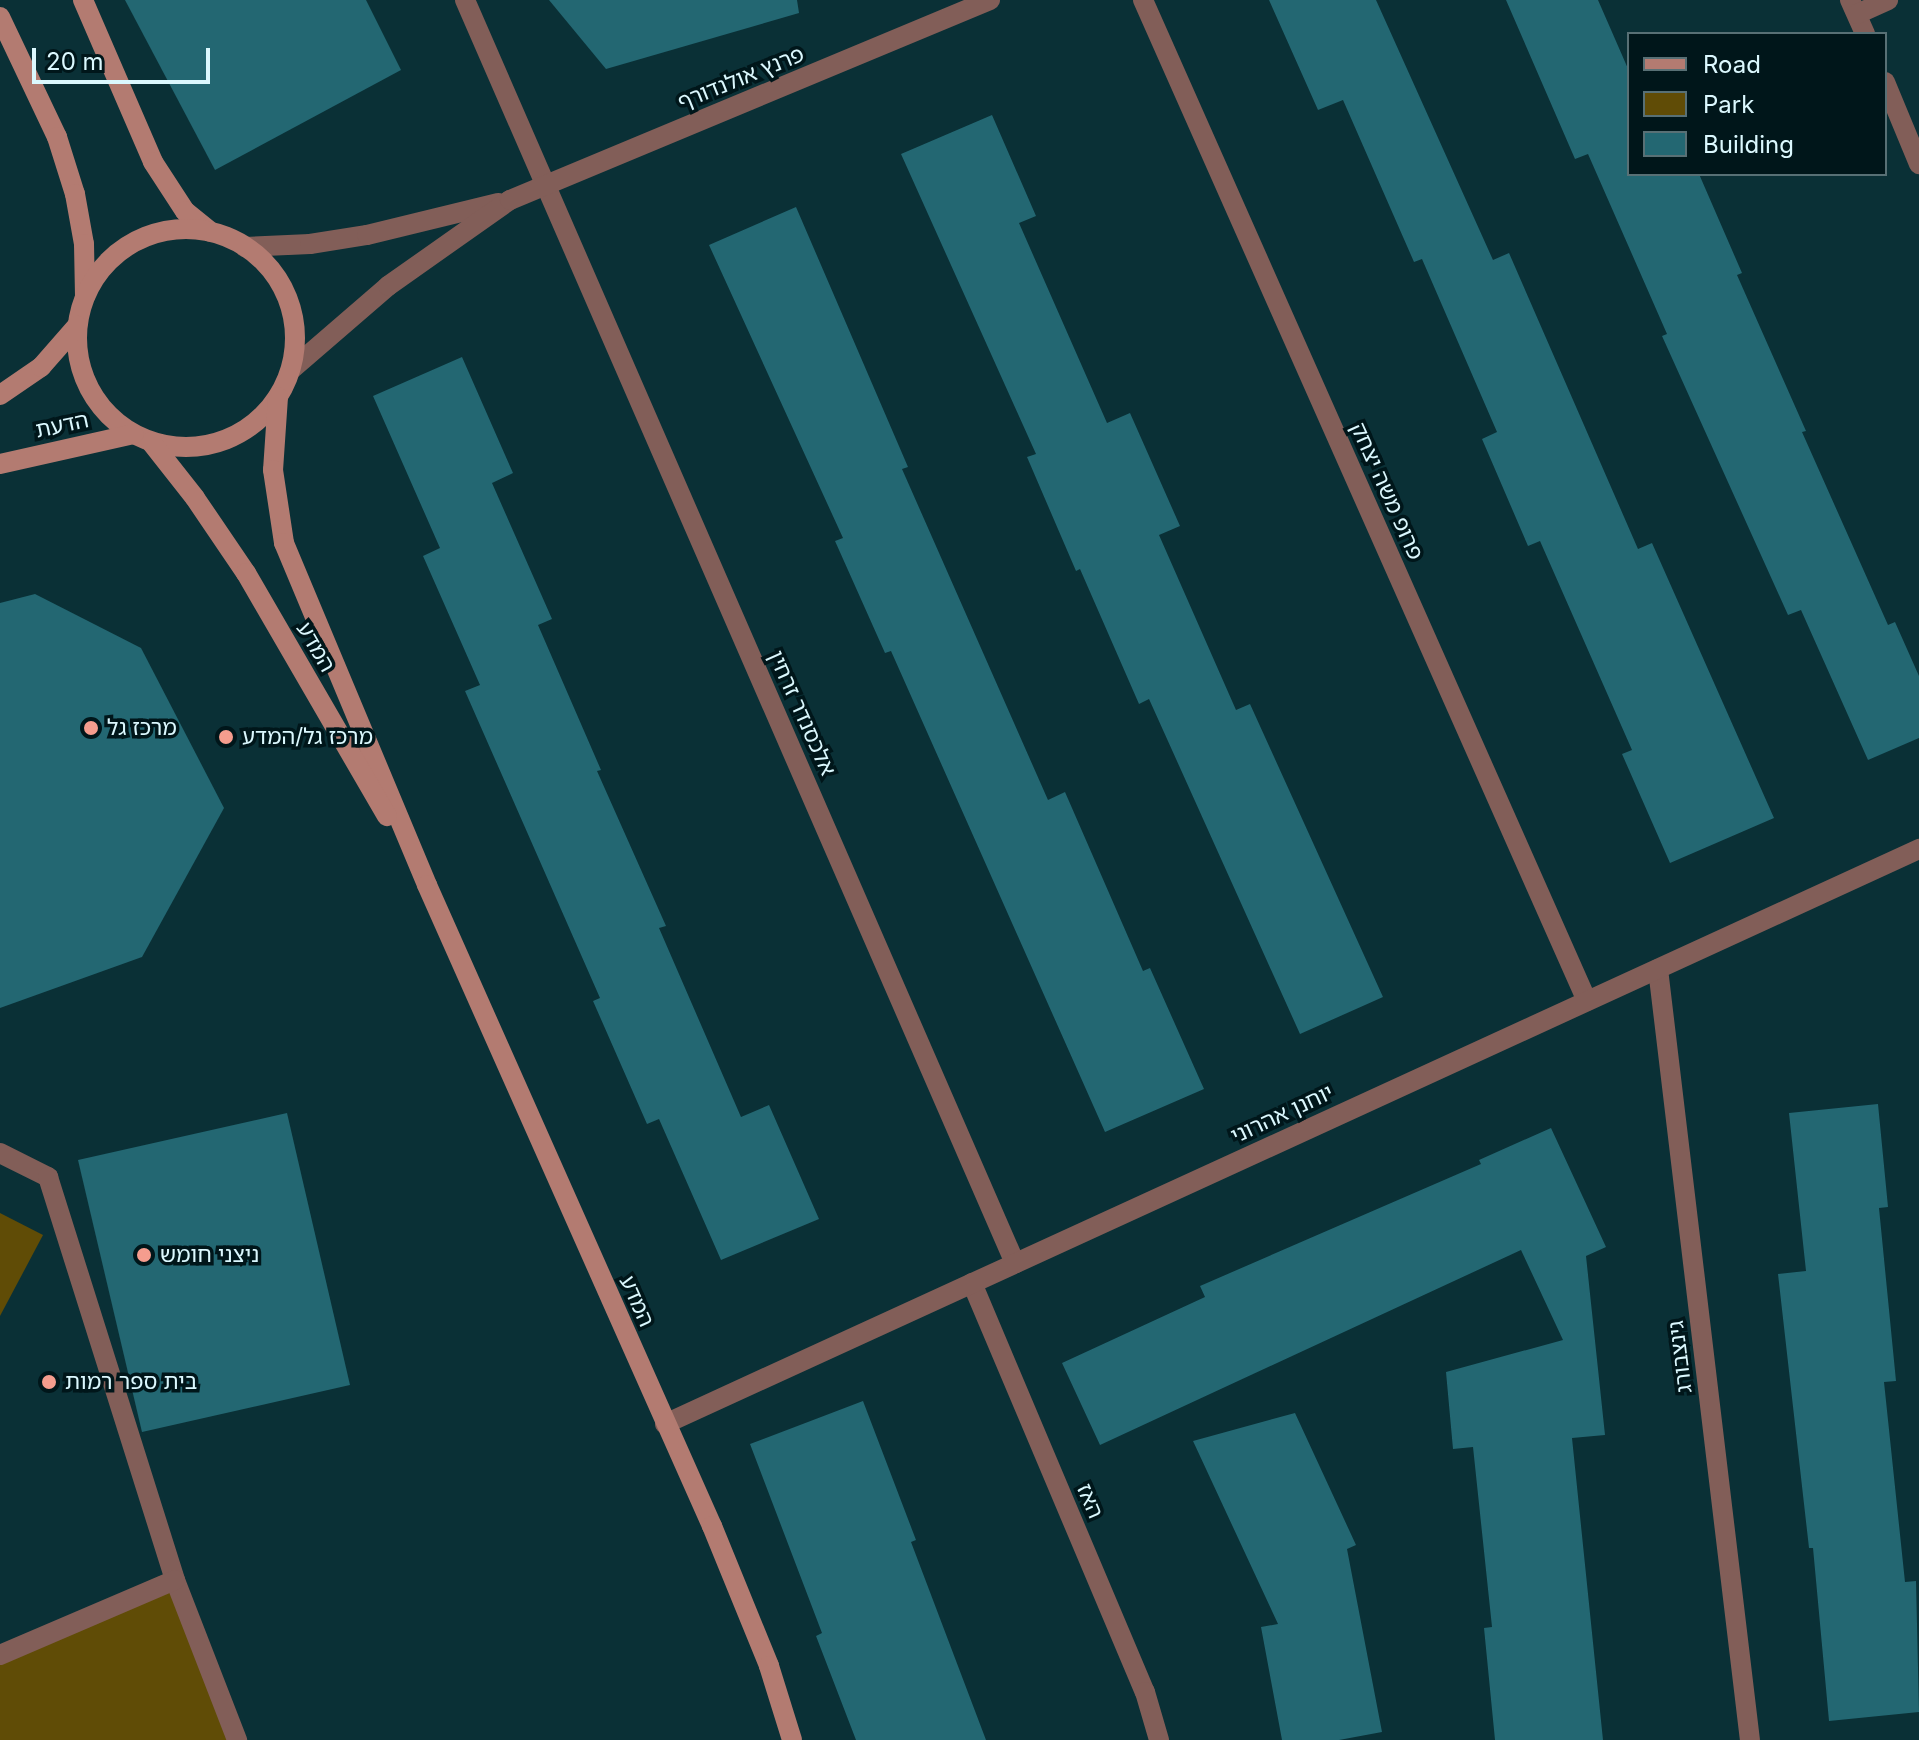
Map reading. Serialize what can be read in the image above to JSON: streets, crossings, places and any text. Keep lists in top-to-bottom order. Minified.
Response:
{"streets":{"street":["פרנץ אולנדורף","הדעת","פרופ משה יצחק","המדע","אלכסנדר זרחין","יוחנן אהרוני","גינצבורג","האז"]},"crossings":[["פרנץ אולנדורף","הדעת"],["פרנץ אולנדורף","המדע"],["פרנץ אולנדורף","אלכסנדר זרחין"],["הדעת","המדע"],["פרופ משה יצחק","יוחנן אהרוני"],["המדע","יוחנן אהרוני"],["אלכסנדר זרחין","יוחנן אהרוני"],["יוחנן אהרוני","גינצבורג"],["יוחנן אהרוני","האז"]],"places":["מרכז גל","מרכז גל/המדע","ניצני חומש","בית ספר רמות"],"legend":["Road","Park","Building"],"scale_bar":"20 m"}
